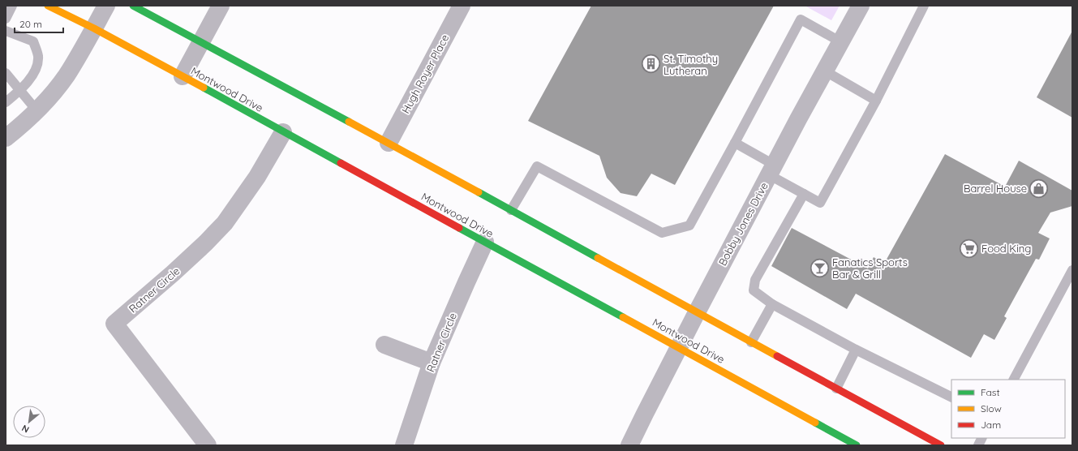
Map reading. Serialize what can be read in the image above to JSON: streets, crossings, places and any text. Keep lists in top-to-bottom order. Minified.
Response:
{"streets":{"main road":["Montwood Drive"],"street":["Hugh Royer Place","Bobby Jones Drive","Ratner Circle"]},"crossings":[["Montwood Drive","Bobby Jones Drive"],["Montwood Drive","Ratner Circle"]],"places":{"building":["St. Timothy Lutheran"],"shop":["Barrel House"],"supermarket":["Food King"],"bar":["Fanatics Sports Bar & Grill"]},"legend":["Fast","Slow","Jam"],"scale_bar":"20 m","north":"bottom left"}
